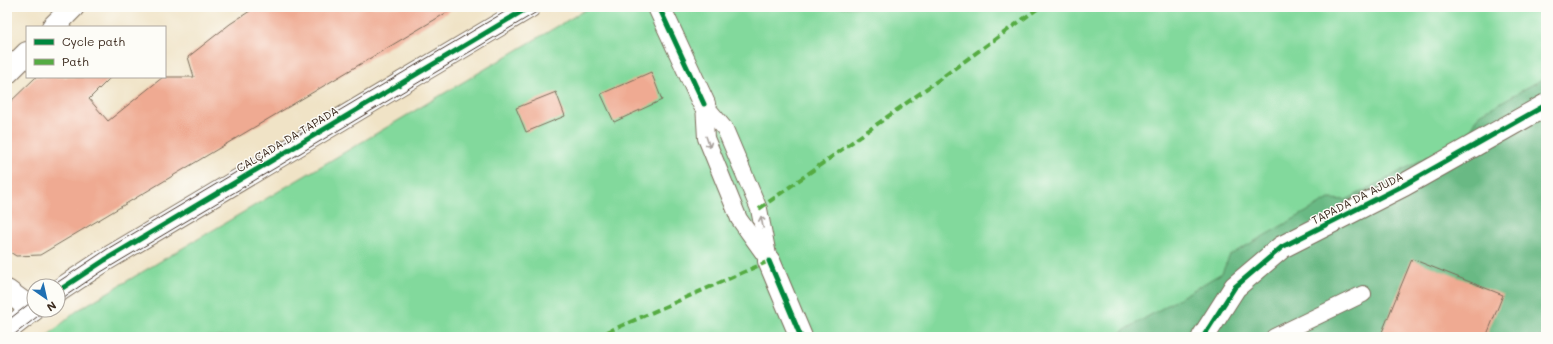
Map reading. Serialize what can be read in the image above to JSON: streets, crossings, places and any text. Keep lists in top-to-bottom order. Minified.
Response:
{"streets":{"street":["CALÇADA DA TAPADA","TAPADA DA AJUDA"]},"legend":["Cycle path","Path"],"north":"bottom right"}
